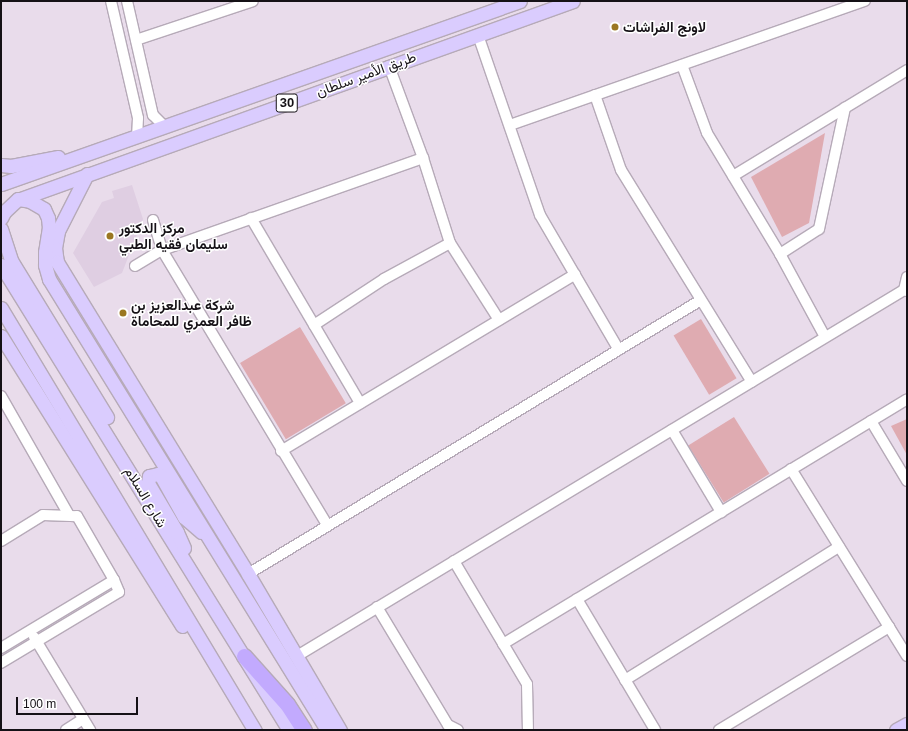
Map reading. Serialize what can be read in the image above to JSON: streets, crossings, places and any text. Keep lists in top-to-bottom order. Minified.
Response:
{"streets":{"main road":["طريق الأمير سلطان","30","شارع السلام"]},"places":["لاونج الفراشات","مركز الدكتور سليمان فقيه الطبي","شركة عبدالعزيز بن ظافر العمري للمحاماة"],"scale_bar":"100 m"}
